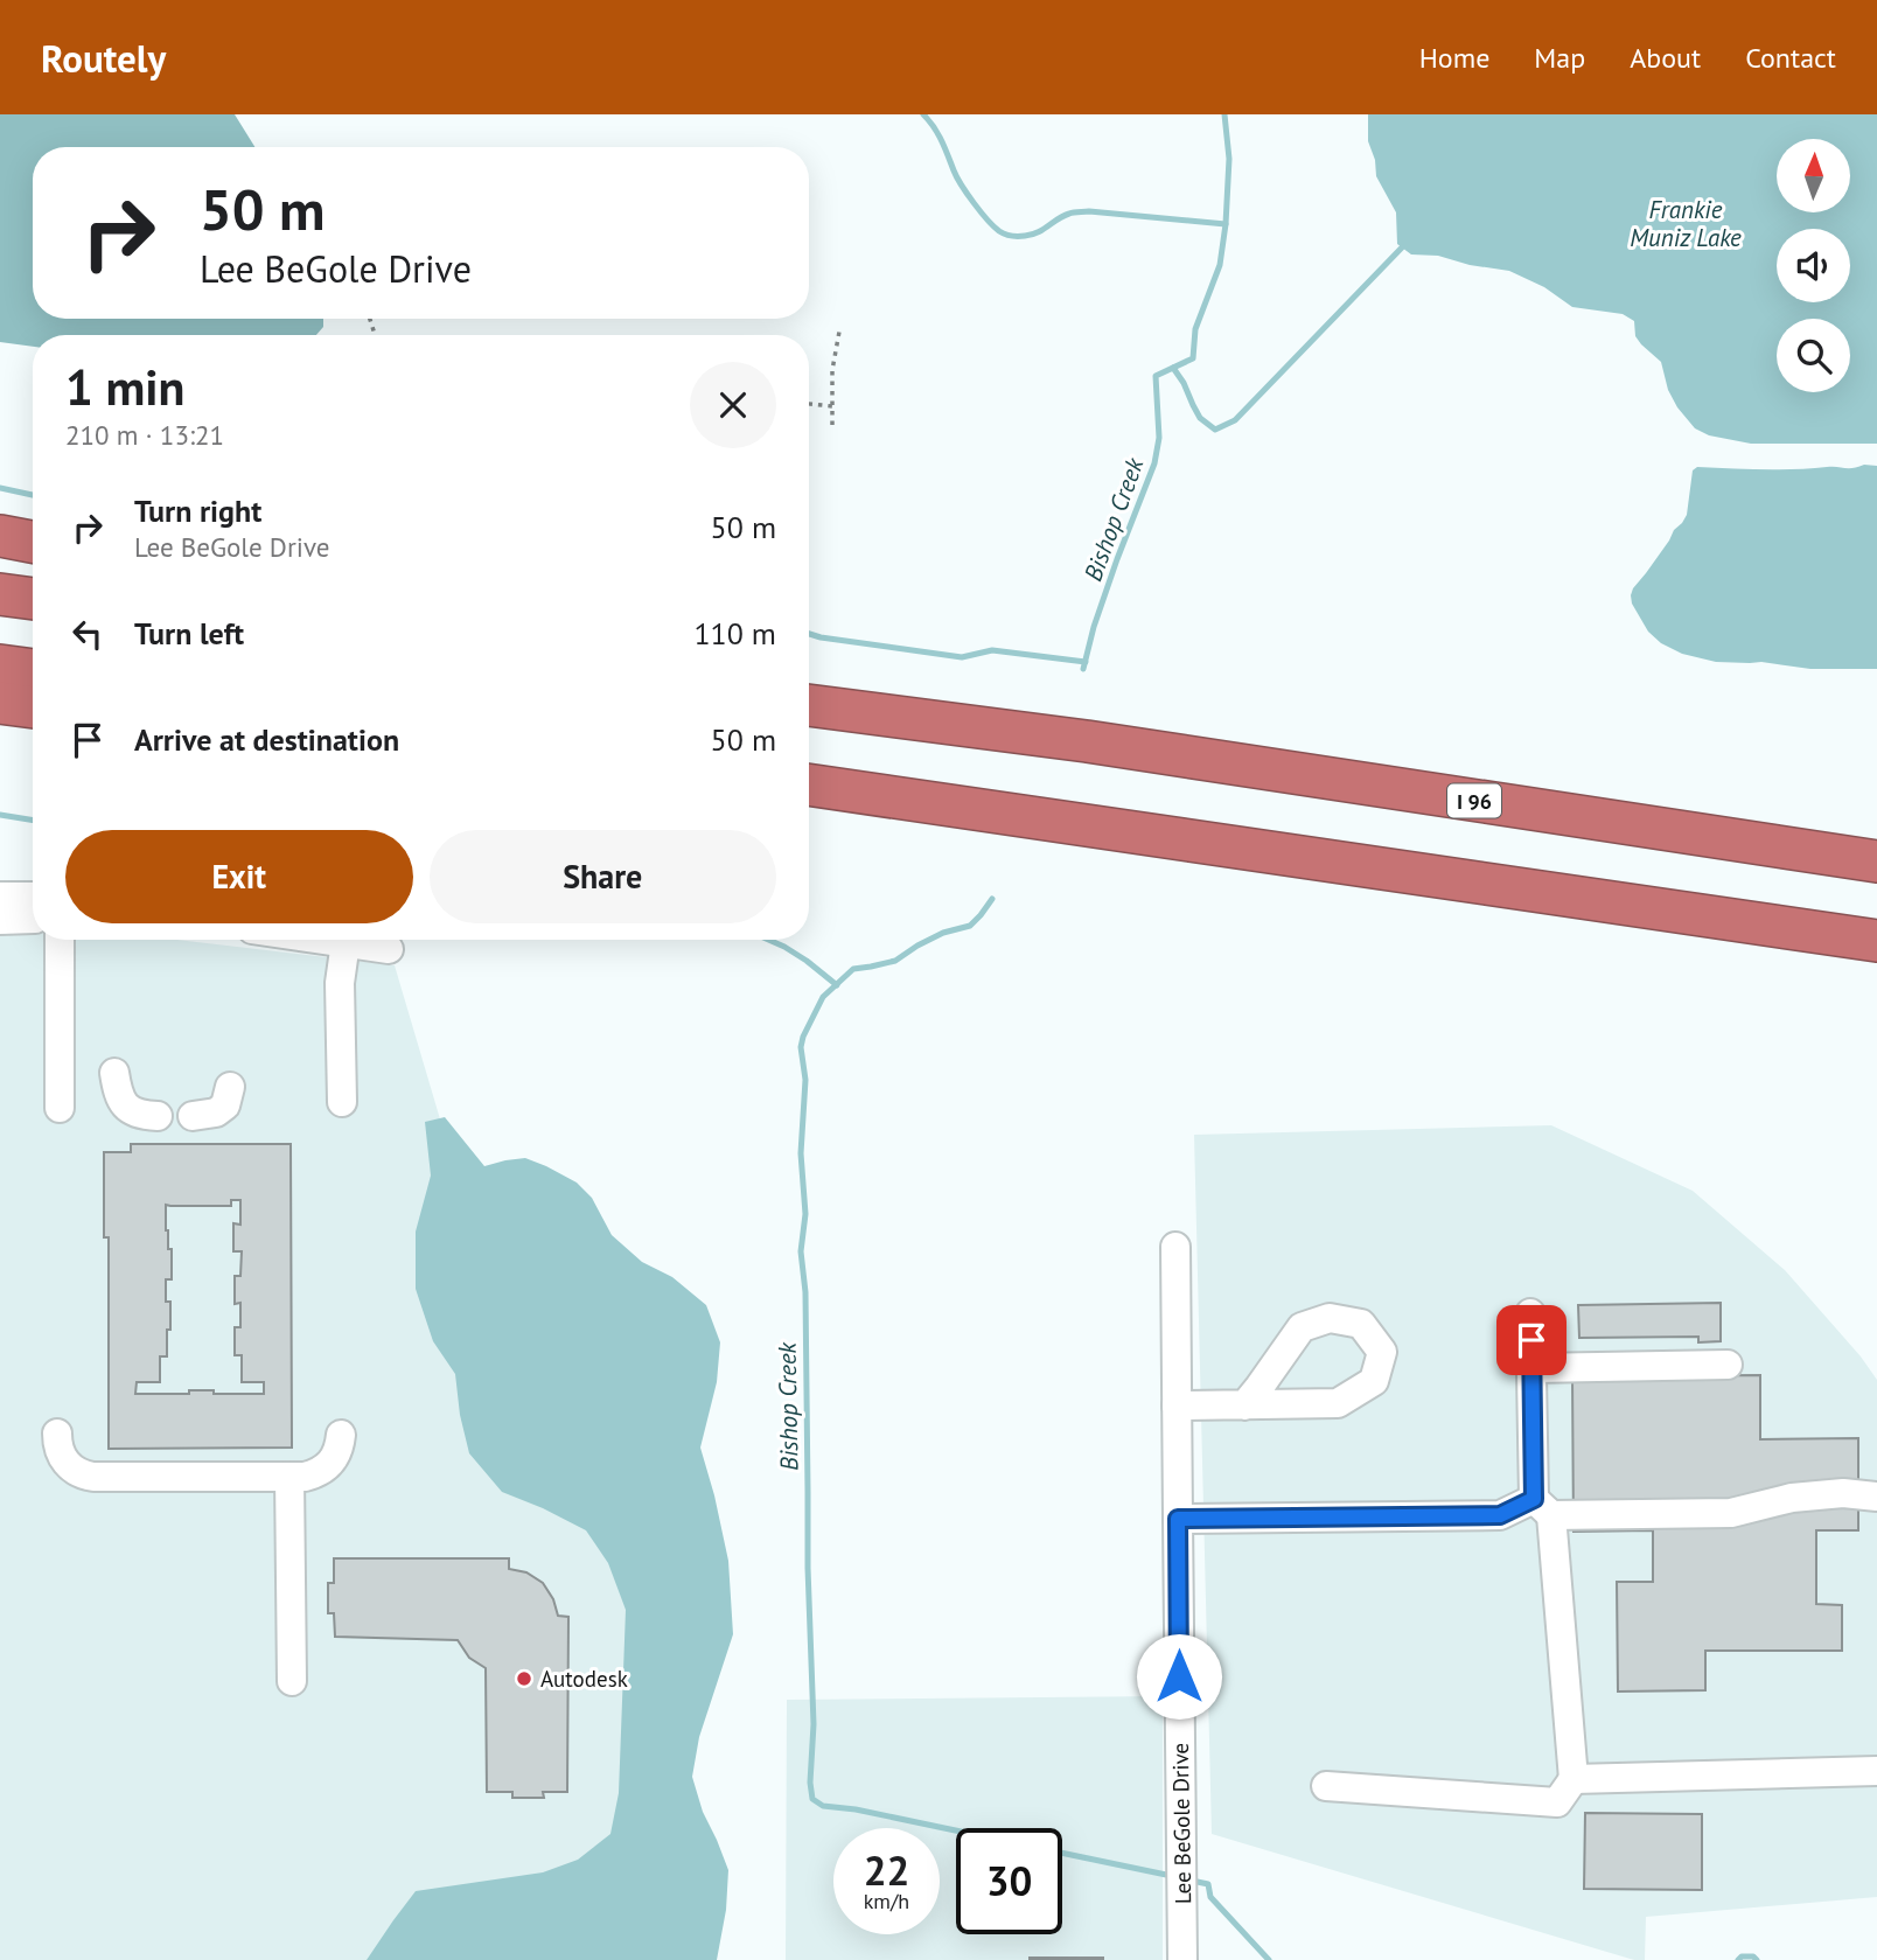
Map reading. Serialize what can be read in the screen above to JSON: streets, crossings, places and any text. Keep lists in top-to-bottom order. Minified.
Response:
{"streets":{"highway":["I 96"],"street":["Lee BeGole Drive"]},"water":["Frankie Muniz Lake","Bishop Creek"],"places":["Autodesk"],"north":"top","page":{"header":"Routely","nav":["Home","Map","About","Contact"],"turn":["50 m","Lee BeGole Drive"],"heading":["1 min","210 m · 13:21"],"list":[{"name":"Turn right","note":"Lee BeGole Drive","value":"50 m"},{"name":"Turn left","value":"110 m"},{"name":"Arrive at destination","value":"50 m"}],"buttons":["Exit","Share"],"speed":"22 km/h","limit":"30"}}
